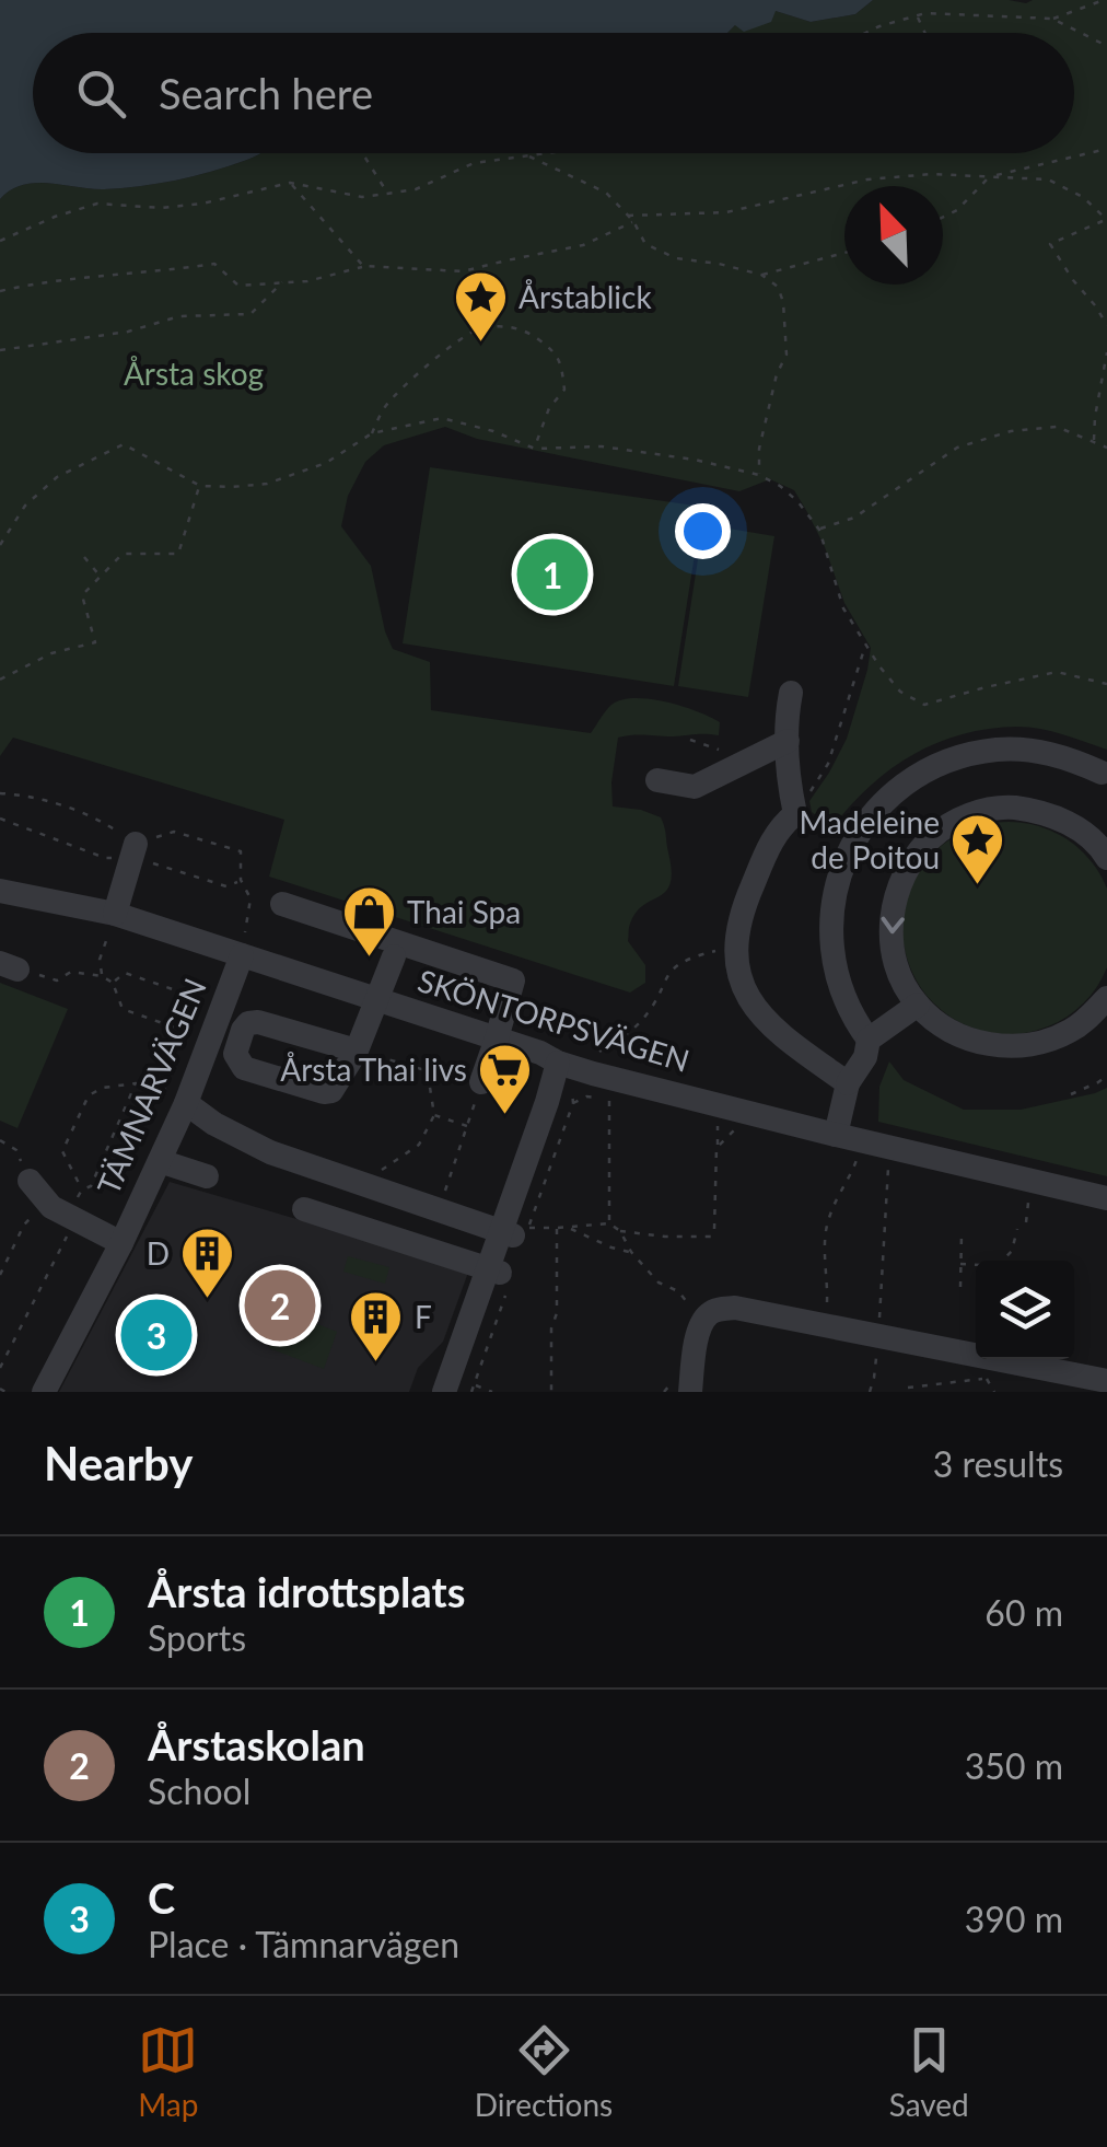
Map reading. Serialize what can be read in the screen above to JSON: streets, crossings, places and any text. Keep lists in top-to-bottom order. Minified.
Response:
{"streets":{"street":["SKÖNTORPSVÄGEN","TÄMNARVÄGEN"]},"crossings":[["SKÖNTORPSVÄGEN","TÄMNARVÄGEN"]],"parks":["Årsta skog"],"places":{"place":["Årstablick","Madeleine de Poitou"],"shop":["Thai Spa"],"supermarket":["Årsta Thai livs"],"building":["D","F"]},"north":"top left","page":{"search":"Search here","pins":["1","2","3"],"heading":["Nearby","3 results"],"list":[{"mark":"1","name":"Årsta idrottsplats","note":"Sports","value":"60 m"},{"mark":"2","name":"Årstaskolan","note":"School","value":"350 m"},{"mark":"3","name":"C","note":"Place · Tämnarvägen","value":"390 m"}],"nav":["Map","Directions","Saved"]}}
